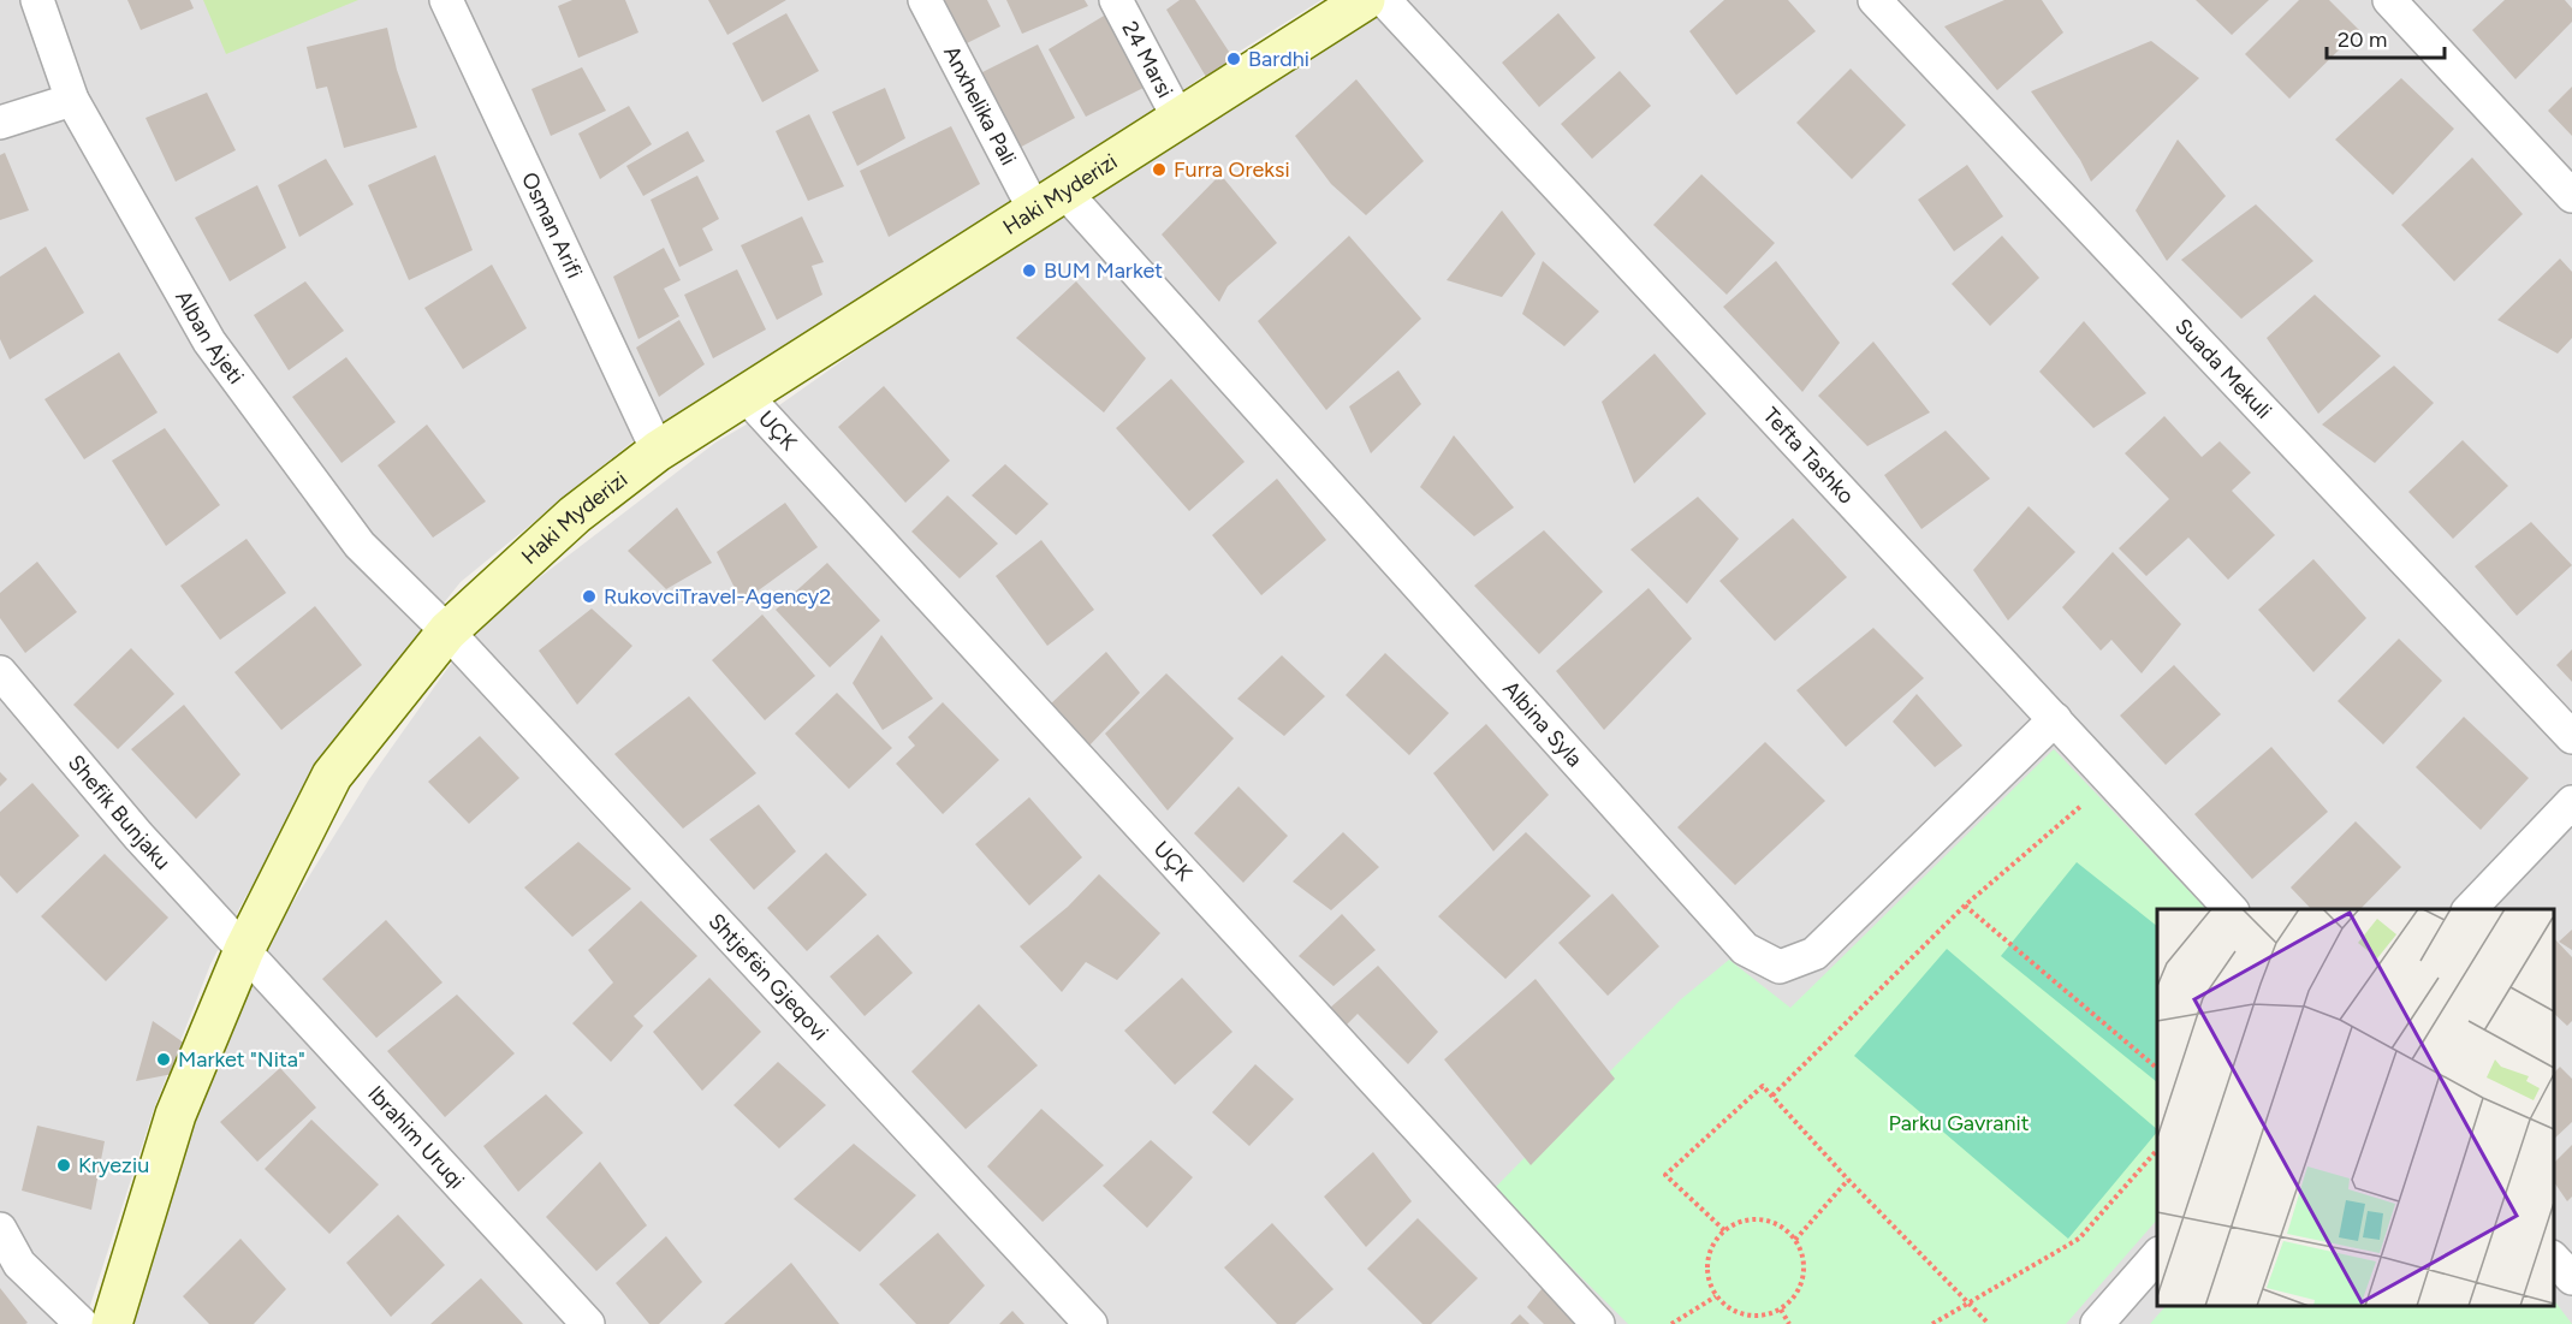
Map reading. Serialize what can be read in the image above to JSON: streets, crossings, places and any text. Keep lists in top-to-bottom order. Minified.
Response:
{"streets":{"street":["24 Marsi","Anxhelika Pali","Haki Myderizi","Osman Arifi","Alban Ajeti","Suada Mekuli","UÇK","Tefta Tashko","Albina Syla","Shefik Bunjaku","Shtjefën Gjeqovi","Ibrahim Uruqi"]},"crossings":[["24 Marsi","Haki Myderizi"],["Anxhelika Pali","Haki Myderizi"],["Anxhelika Pali","Albina Syla"],["Haki Myderizi","Osman Arifi"],["Haki Myderizi","Alban Ajeti"],["Haki Myderizi","UÇK"],["Haki Myderizi","Albina Syla"],["Haki Myderizi","Shefik Bunjaku"],["Haki Myderizi","Shtjefën Gjeqovi"],["Haki Myderizi","Ibrahim Uruqi"],["Alban Ajeti","Shtjefën Gjeqovi"],["Tefta Tashko","Albina Syla"],["Shefik Bunjaku","Ibrahim Uruqi"]],"parks":["Parku Gavranit"],"places":["Bardhi","Furra Oreksi","BUM Market","RukovciTravel-Agency2","Market \"Nita\"","Kryeziu"],"scale_bar":"20 m"}
